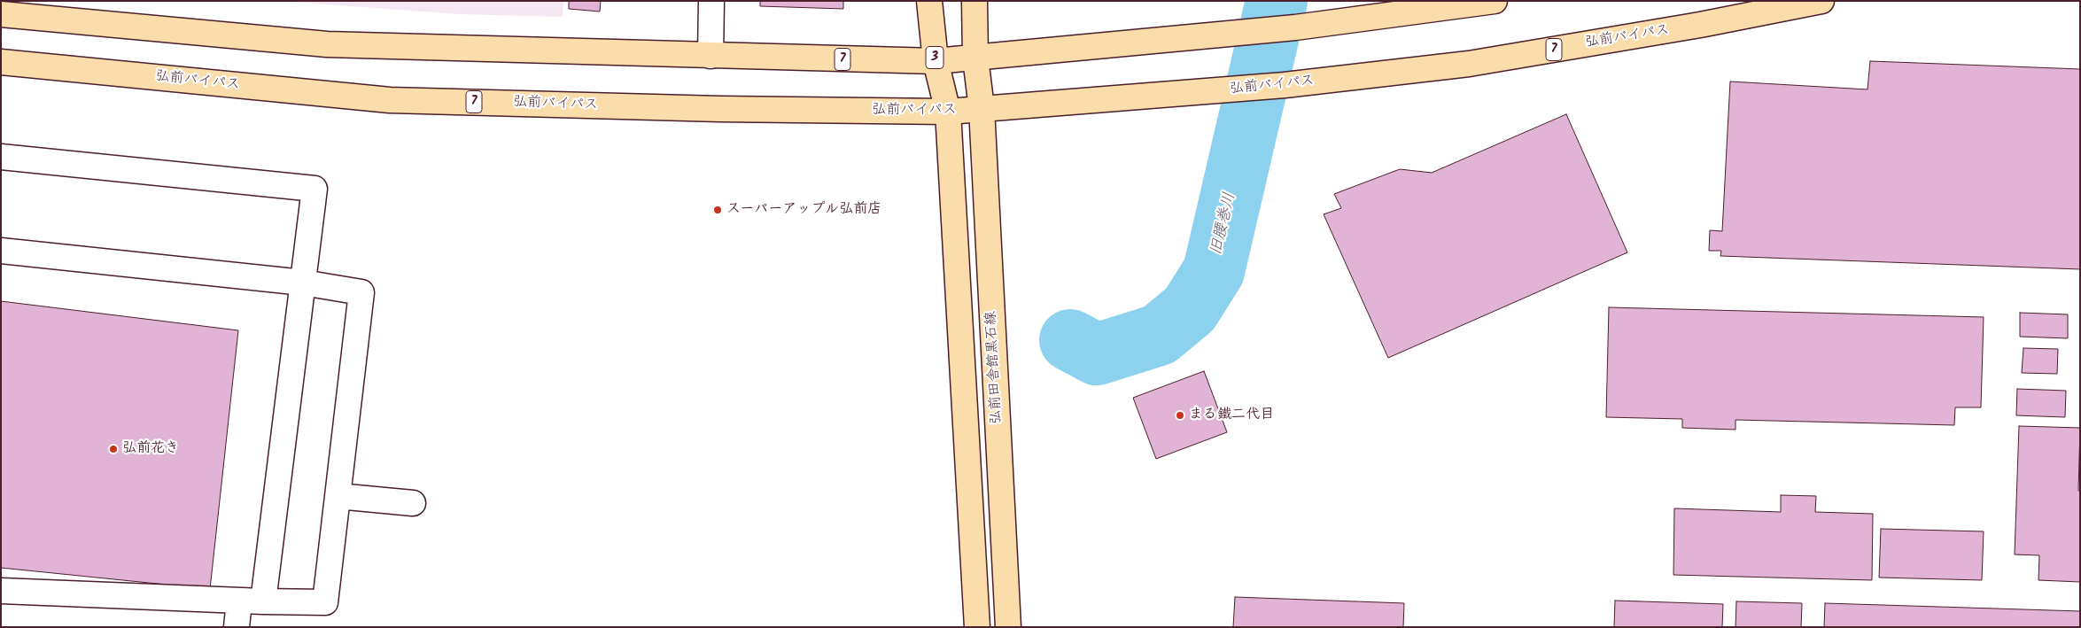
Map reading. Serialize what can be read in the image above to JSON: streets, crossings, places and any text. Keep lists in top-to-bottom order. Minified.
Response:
{"streets":{"main road":["弘前バイパス","7","3","弘前田舎館黒石線"]},"crossings":[["弘前バイパス","3"],["弘前バイパス","弘前田舎館黒石線"],["7","3"],["7","弘前田舎館黒石線"]],"water":["旧腰巻川"],"places":["スーパーアップル弘前店","まる鐵二代目","弘前花き"]}
